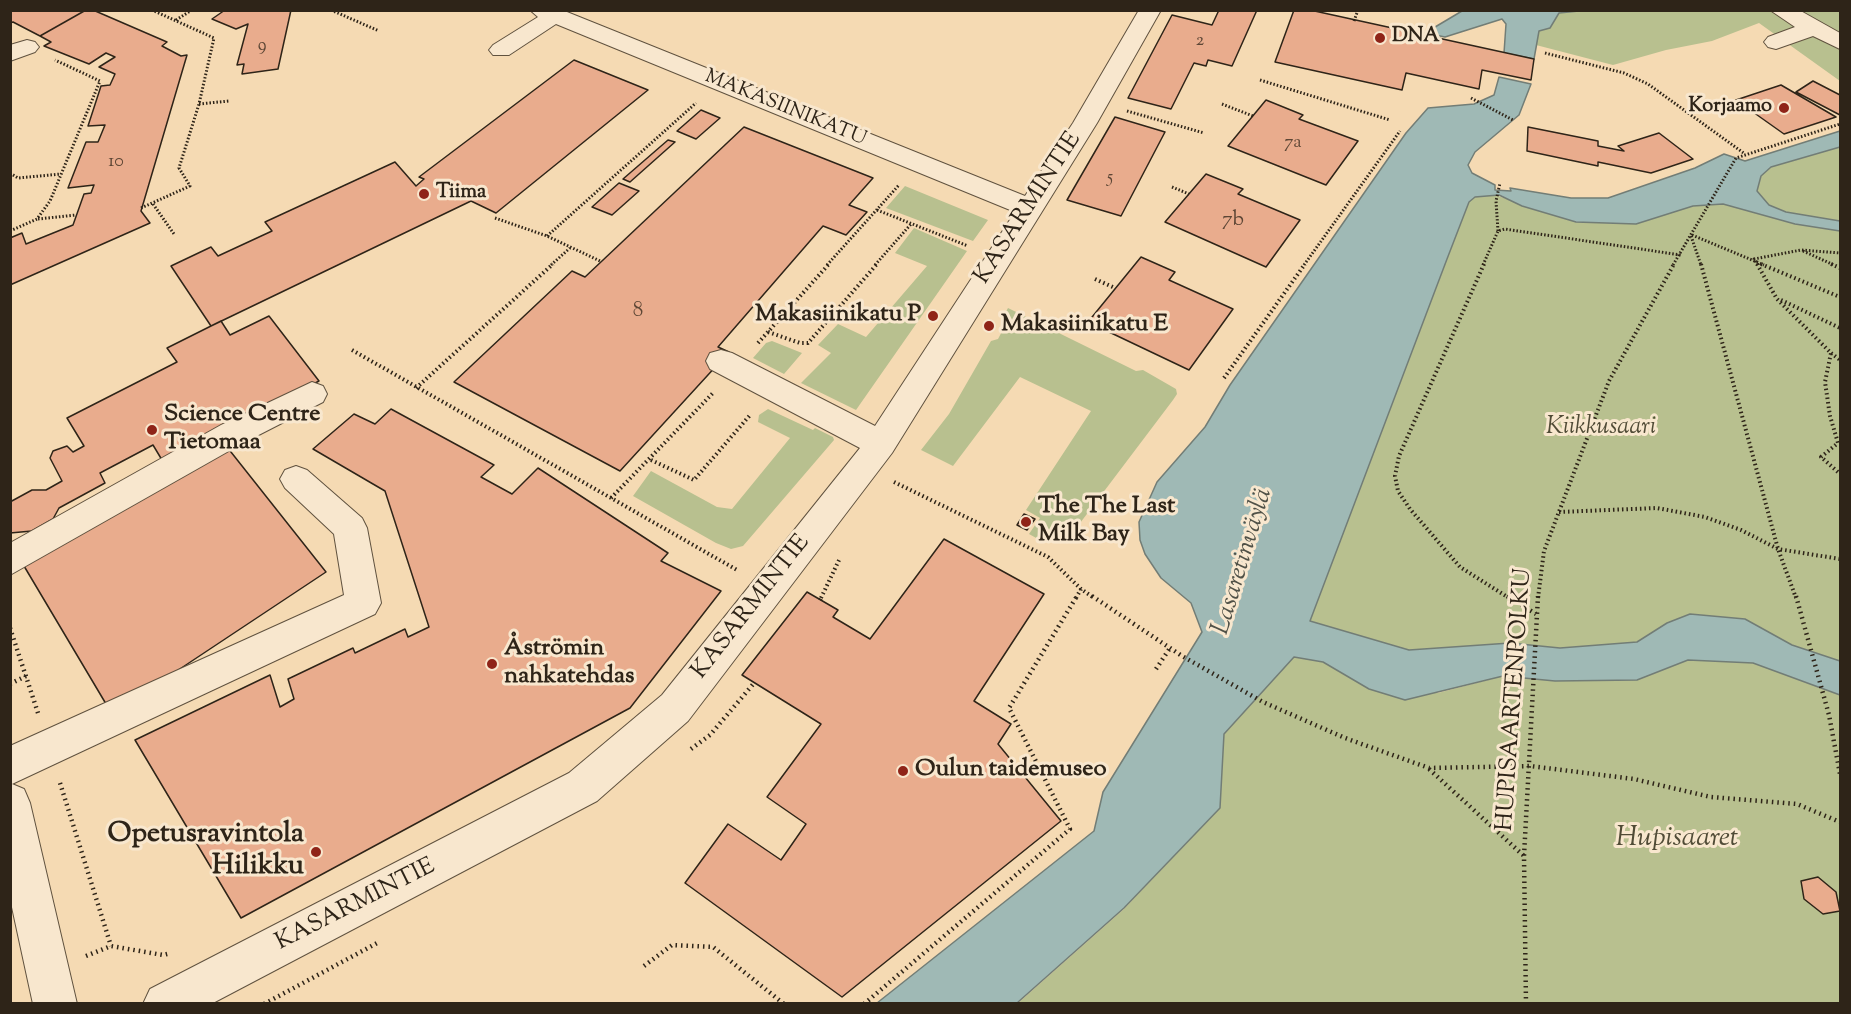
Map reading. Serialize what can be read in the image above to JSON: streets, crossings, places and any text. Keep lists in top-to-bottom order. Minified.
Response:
{"streets":{"street":["MAKASIINIKATU","KASARMINTIE"],"path":["HUPISAARTENPOLKU"]},"crossings":[["MAKASIINIKATU","KASARMINTIE"]],"water":["Lasaretinväylä"],"parks":["Kiikkusaari","Hupisaaret"],"places":["DNA","Korjaamo","Tiima","Makasiinikatu P","Makasiinikatu E","Science Centre Tietomaa","The The Last Milk Bay","Åströmin nahkatehdas","Oulun taidemuseo","Opetusravintola Hilikku"],"house_numbers":["2","9","7a","10","5","7b","8"]}
